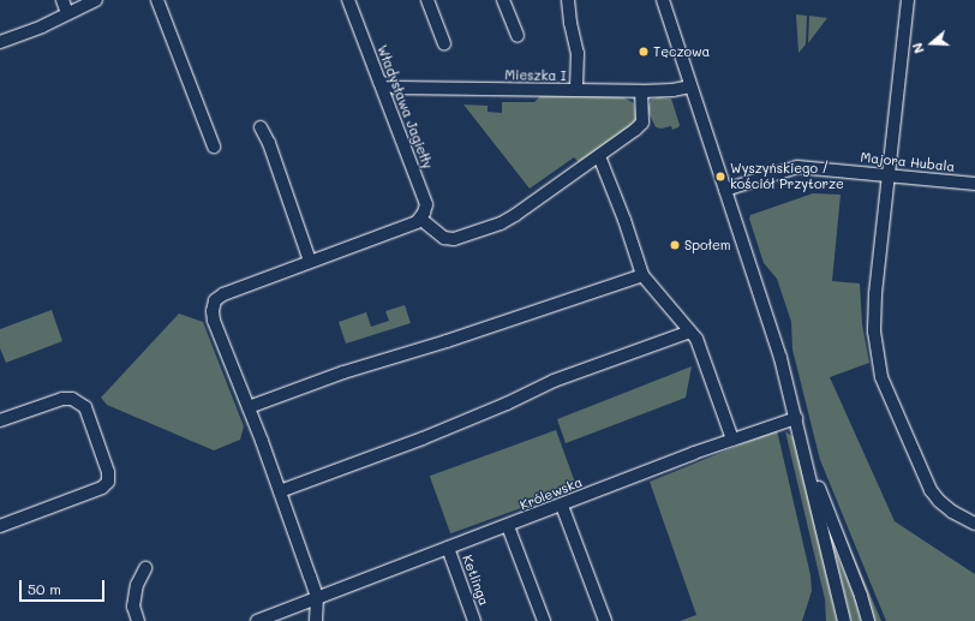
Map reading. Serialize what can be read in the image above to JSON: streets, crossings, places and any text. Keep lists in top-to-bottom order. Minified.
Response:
{"streets":{"street":["Mieszka I","Władysława Jagiełły","Majora Hubala","Królewska","Ketlinga"]},"crossings":[["Mieszka I","Władysława Jagiełły"],["Królewska","Ketlinga"]],"places":["Tęczowa","Wyszyńskiego / kościół Przytorze","Społem"],"scale_bar":"50 m","north":"left"}
